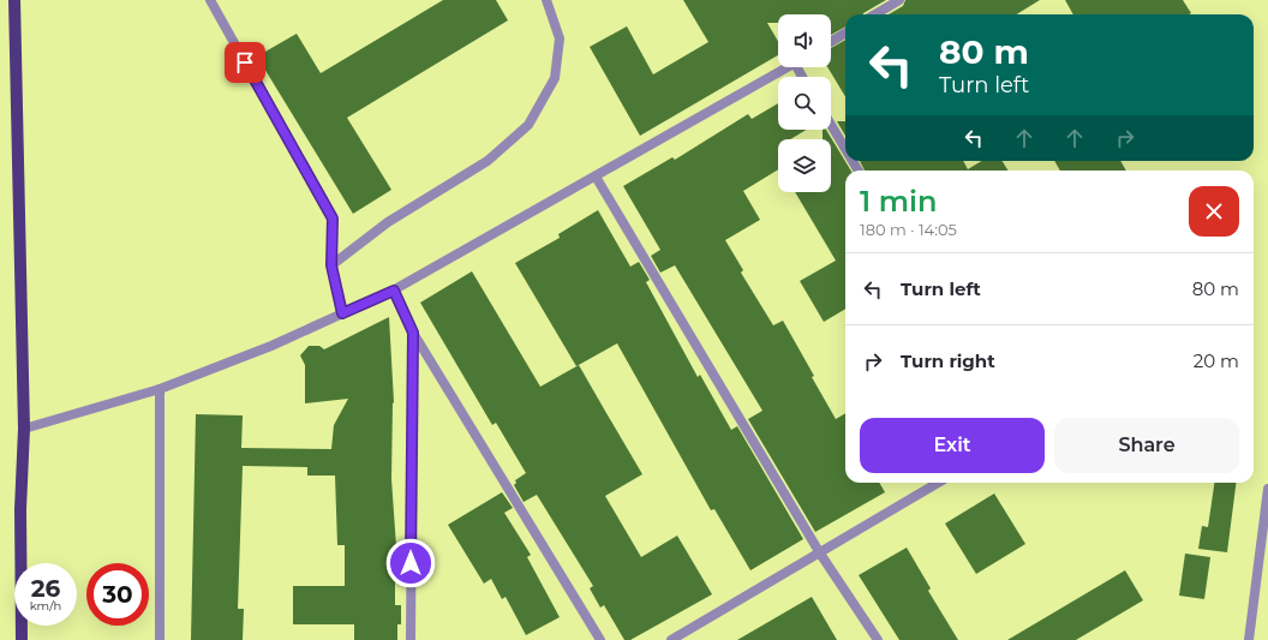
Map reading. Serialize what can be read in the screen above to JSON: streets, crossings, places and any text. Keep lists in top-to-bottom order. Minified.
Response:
{"page":{"turn":["80 m","Turn left"],"heading":["1 min","180 m · 14:05"],"list":[{"name":"Turn left","value":"80 m"},{"name":"Turn right","value":"20 m"}],"buttons":["Exit","Share"],"speed":"26 km/h","limit":"30"}}
